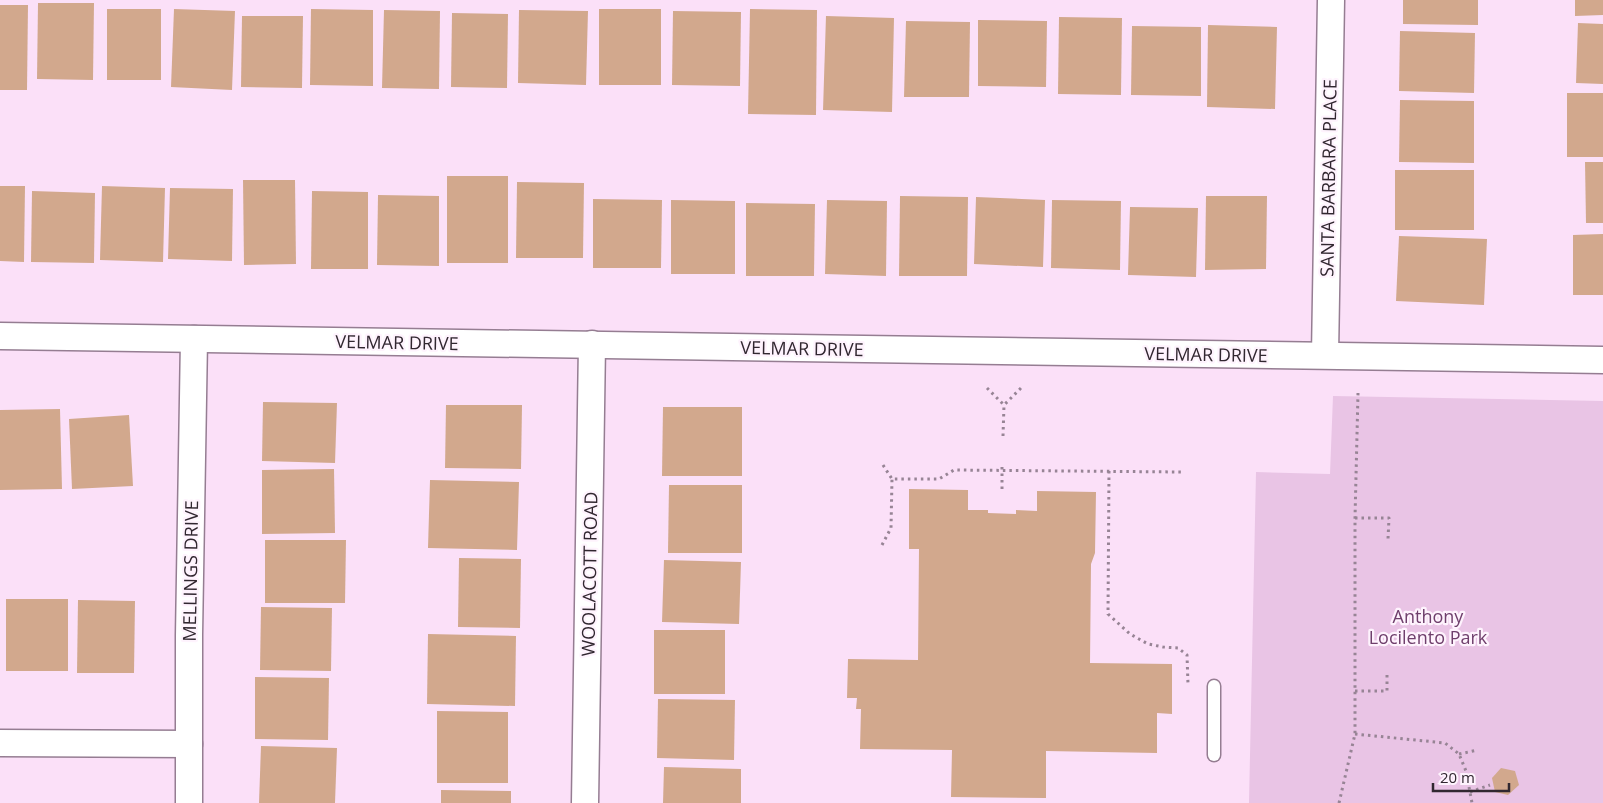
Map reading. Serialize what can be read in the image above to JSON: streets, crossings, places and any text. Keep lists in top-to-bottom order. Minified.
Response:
{"streets":{"street":["SANTA BARBARA PLACE","VELMAR DRIVE","MELLINGS DRIVE","WOOLACOTT ROAD"]},"crossings":[["SANTA BARBARA PLACE","VELMAR DRIVE"],["VELMAR DRIVE","MELLINGS DRIVE"],["VELMAR DRIVE","WOOLACOTT ROAD"]],"parks":["Anthony Locilento Park"],"scale_bar":"20 m"}
